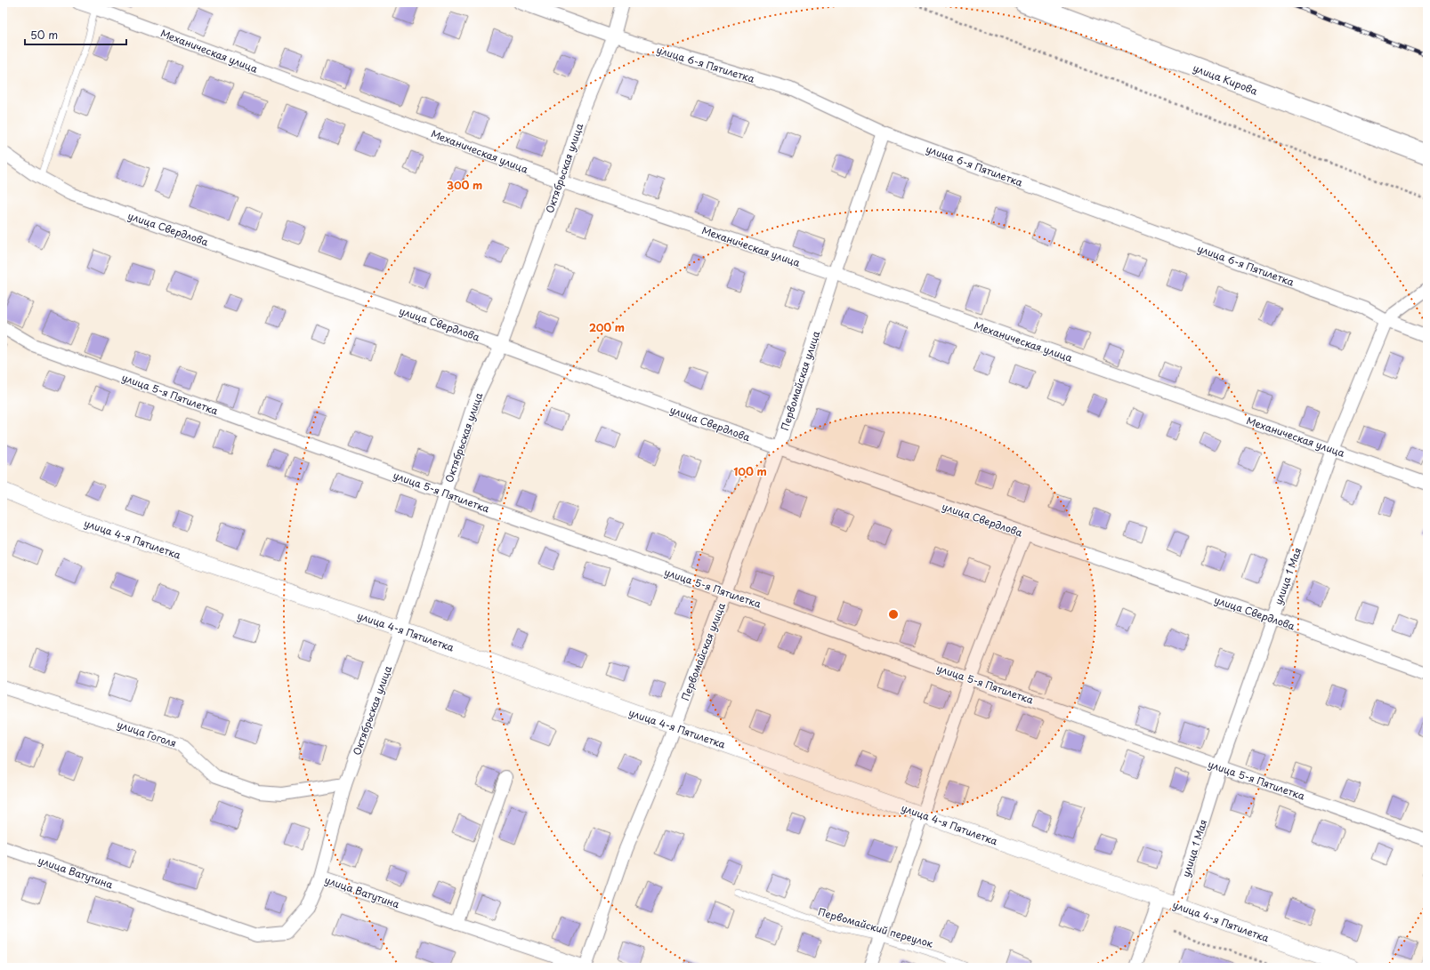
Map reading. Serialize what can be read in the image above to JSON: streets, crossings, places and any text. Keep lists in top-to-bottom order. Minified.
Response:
{"streets":{"main road":["улица Кирова"],"street":["Механическая улица","улица 6-я Пятилетка","Октябрьская улица","улица Свердлова","Первомайская улица","улица 5-я Пятилетка","улица 4-я Пятилетка","улица 1 Мая","улица Гоголя","улица Ватутина"],"lane":["Первомайский переулок"]},"crossings":[["Механическая улица","Октябрьская улица"],["Механическая улица","Первомайская улица"],["Механическая улица","улица 1 Мая"],["улица 6-я Пятилетка","Октябрьская улица"],["улица 6-я Пятилетка","Первомайская улица"],["улица 6-я Пятилетка","улица 1 Мая"],["Октябрьская улица","улица Свердлова"],["Октябрьская улица","улица 5-я Пятилетка"],["Октябрьская улица","улица 4-я Пятилетка"],["Октябрьская улица","улица Гоголя"],["Октябрьская улица","улица Ватутина"],["улица Свердлова","Первомайская улица"],["улица Свердлова","улица 1 Мая"],["Первомайская улица","улица 5-я Пятилетка"],["Первомайская улица","улица 4-я Пятилетка"],["Первомайская улица","улица Ватутина"],["улица 5-я Пятилетка","улица 1 Мая"],["улица 4-я Пятилетка","улица 1 Мая"]],"scale_bar":"50 m","rings":["300 m","200 m","100 m"]}
